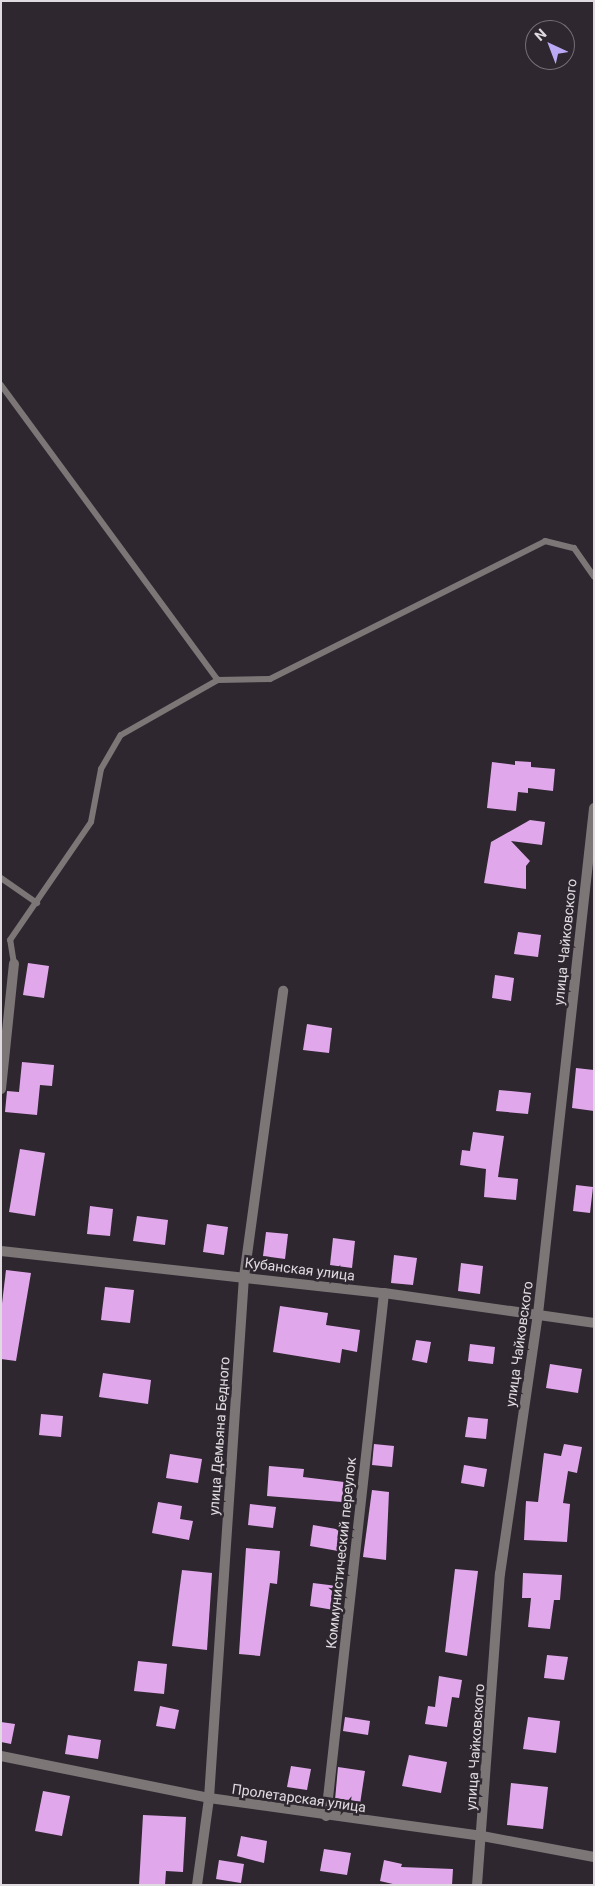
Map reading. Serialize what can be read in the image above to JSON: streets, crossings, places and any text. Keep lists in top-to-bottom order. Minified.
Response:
{"streets":{"street":["улица Чайковского","Кубанская улица","улица Демьяна Бедного","Коммунистический переулок","Пролетарская улица"]},"crossings":[["улица Чайковского","Кубанская улица"],["улица Чайковского","Пролетарская улица"],["Кубанская улица","улица Демьяна Бедного"],["Кубанская улица","Коммунистический переулок"],["улица Демьяна Бедного","Пролетарская улица"],["Коммунистический переулок","Пролетарская улица"]],"north":"top left"}
